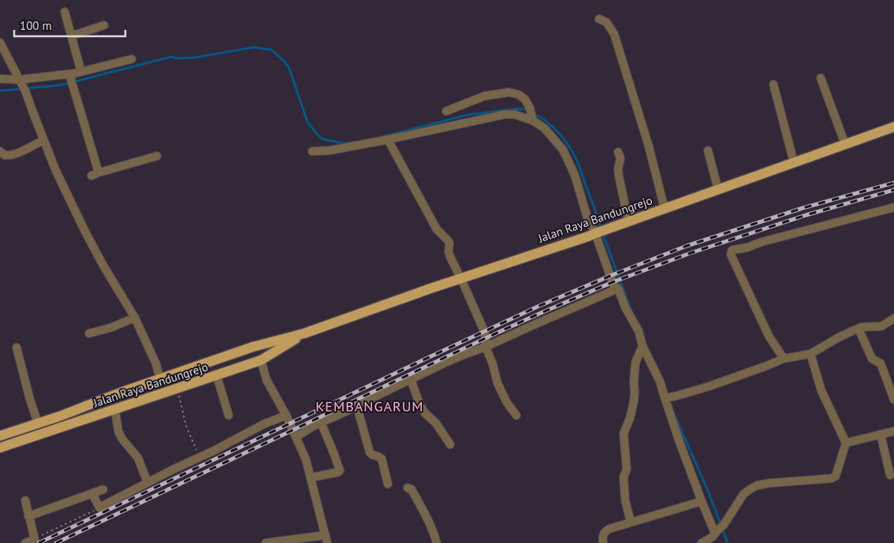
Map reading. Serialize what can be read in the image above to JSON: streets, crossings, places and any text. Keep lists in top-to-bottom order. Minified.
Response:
{"streets":{"main road":["Jalan Raya Bandungrejo"]},"districts":["KEMBANGARUM"],"scale_bar":"100 m"}
